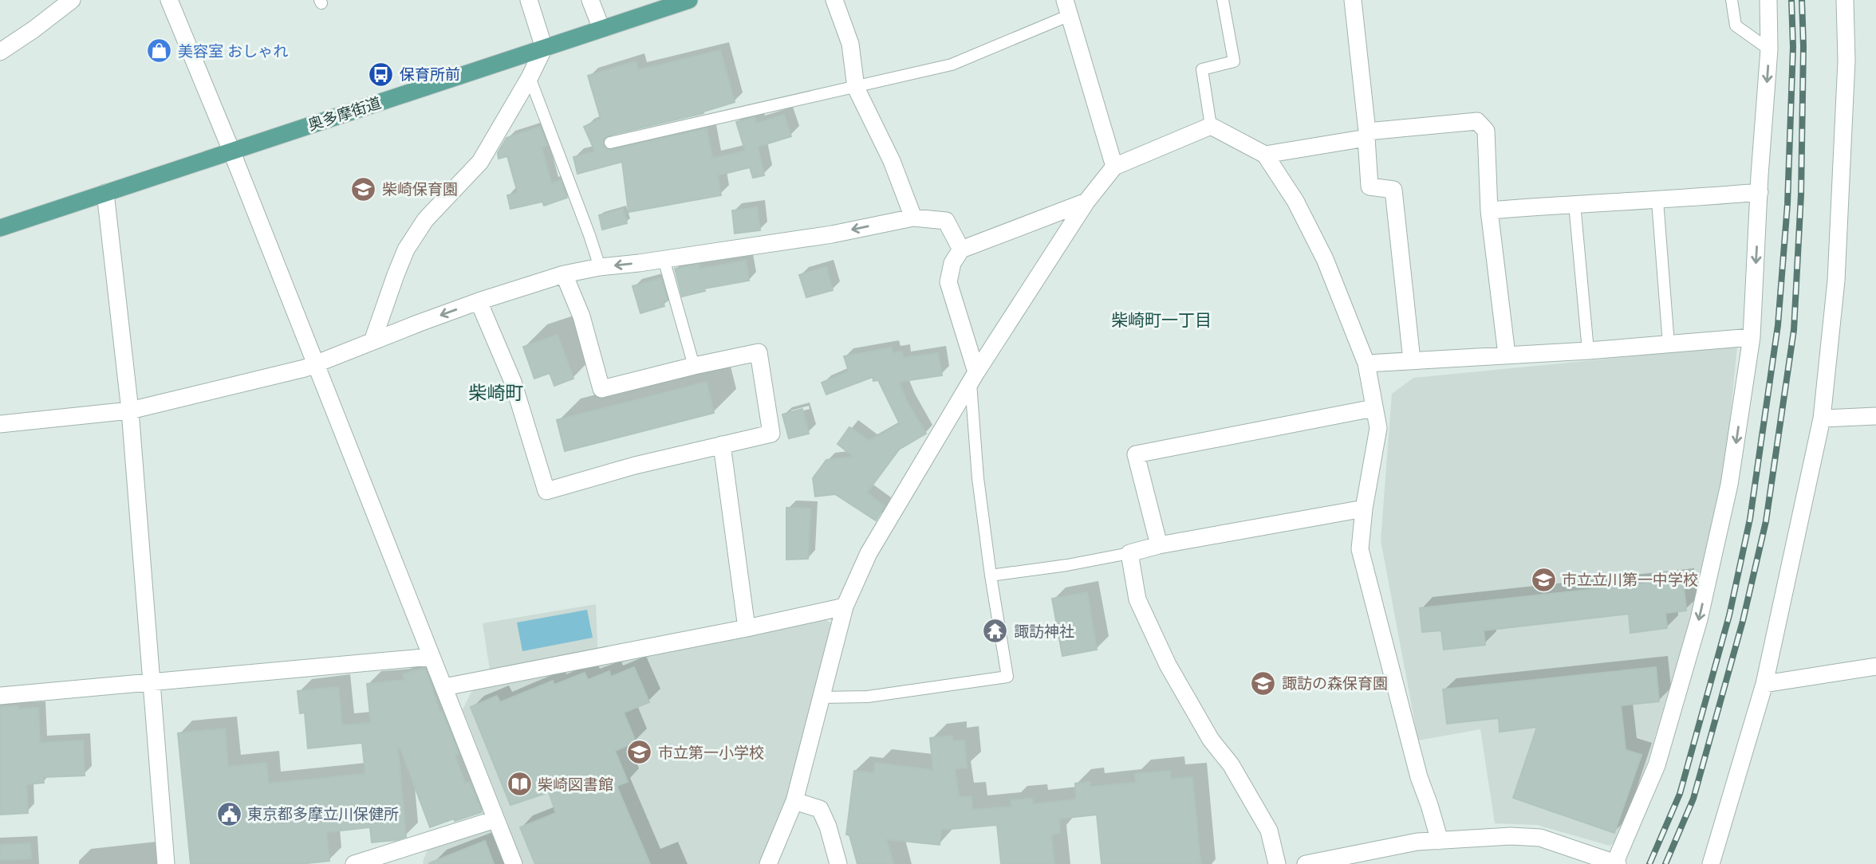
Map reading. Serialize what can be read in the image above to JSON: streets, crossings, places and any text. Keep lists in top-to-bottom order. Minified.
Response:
{"streets":{"main road":["奥多摩街道"]},"districts":["柴崎町一丁目","柴崎町"],"places":{"shop":["美容室 おしゃれ"],"bus stop":["保育所前"],"school or university":["柴崎保育園","市立立川第一中学校","諏訪の森保育園","市立第一小学校"],"temple":["諏訪神社"],"library":["柴崎図書館"],"public building":["東京都多摩立川保健所"]}}
